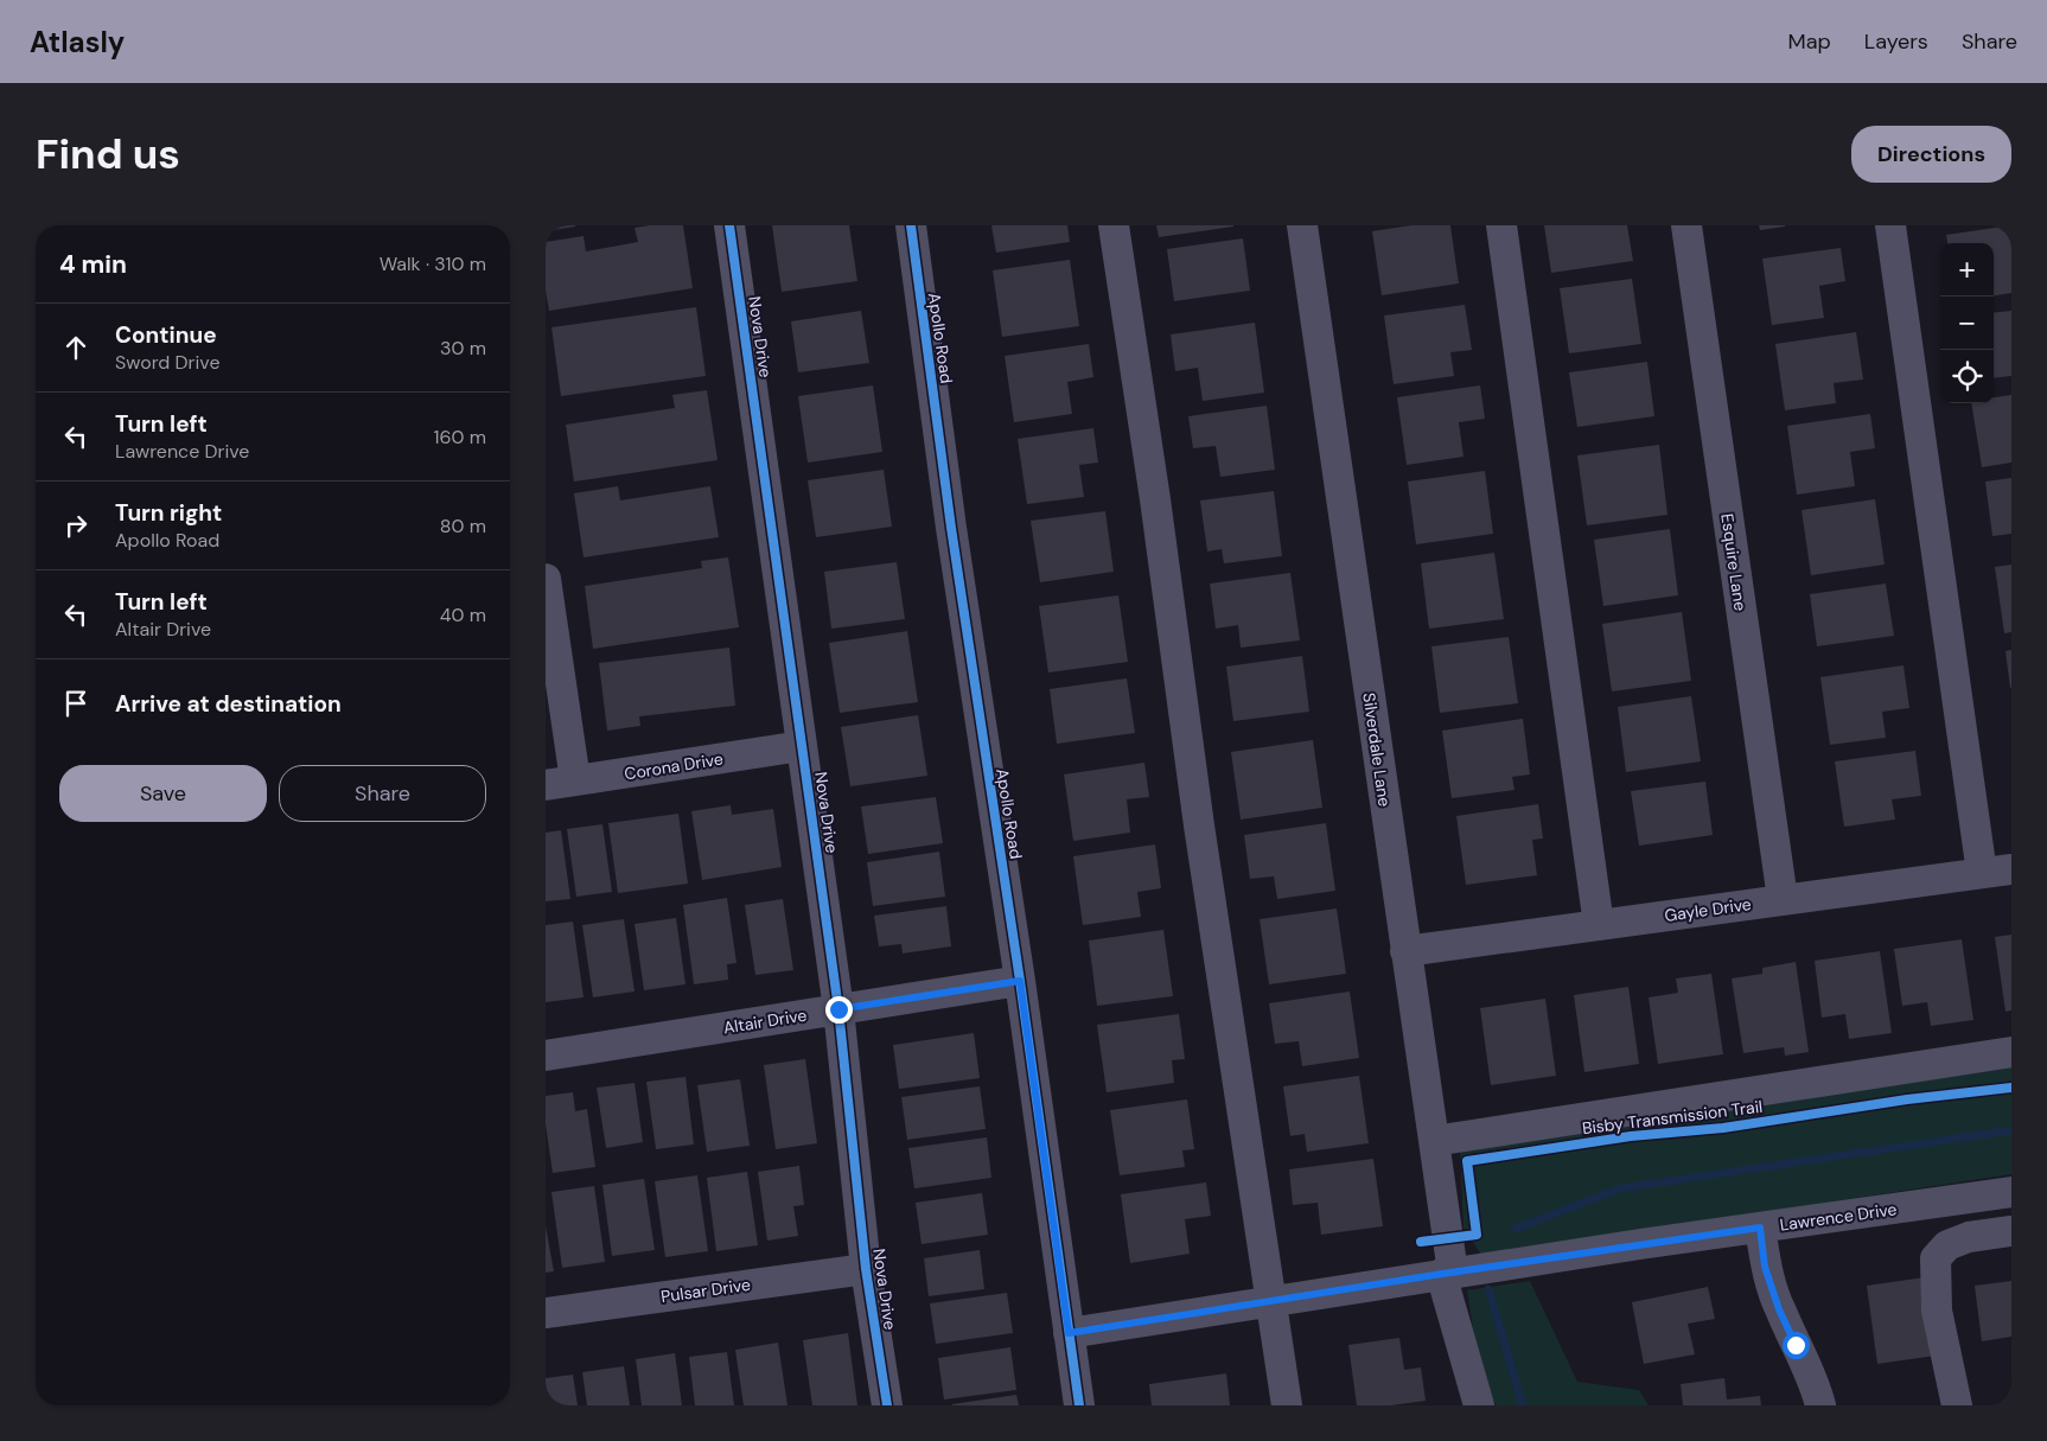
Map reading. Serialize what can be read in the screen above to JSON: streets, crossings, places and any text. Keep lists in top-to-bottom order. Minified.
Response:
{"streets":{"street":["Nova Drive","Apollo Road","Esquire Lane","Silverdale Lane","Corona Drive","Gayle Drive","Altair Drive","Lawrence Drive","Pulsar Drive"],"cycle path":["Bisby Transmission Trail"]},"crossings":[["Nova Drive","Corona Drive"],["Nova Drive","Altair Drive"],["Nova Drive","Pulsar Drive"],["Apollo Road","Altair Drive"],["Apollo Road","Lawrence Drive"],["Esquire Lane","Gayle Drive"],["Silverdale Lane","Gayle Drive"],["Silverdale Lane","Lawrence Drive"]],"page":{"header":"Atlasly","nav":["Map","Layers","Share"],"buttons":["Directions",["Save","Share"]],"title":"Find us","heading":["4 min","Walk · 310 m"],"map_buttons":["+","−"],"list":[["Continue","Sword Drive","30 m"],["Turn left","Lawrence Drive","160 m"],["Turn right","Apollo Road","80 m"],["Turn left","Altair Drive","40 m"],"Arrive at destination"]}}
